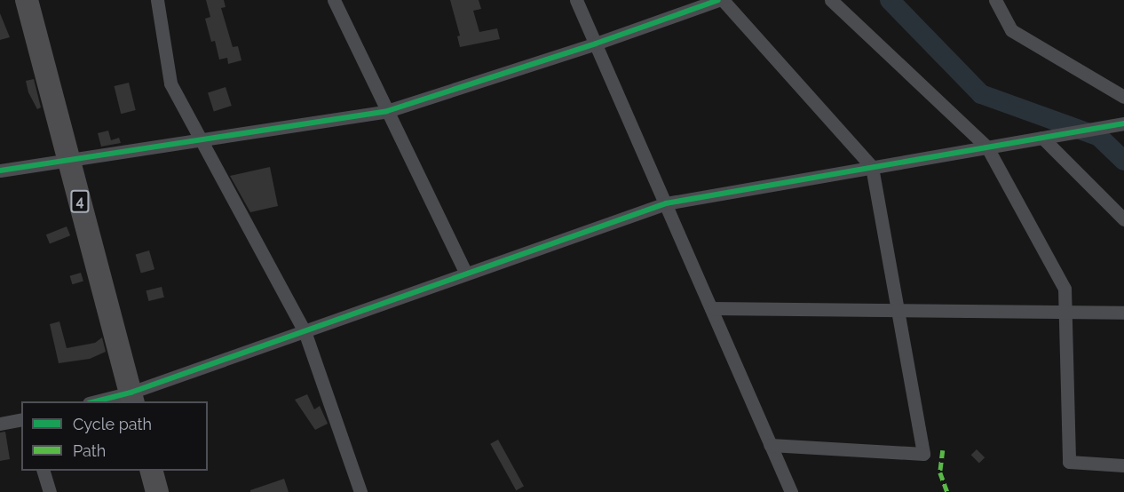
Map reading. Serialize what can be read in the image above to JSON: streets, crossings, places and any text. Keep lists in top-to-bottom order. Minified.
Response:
{"streets":{"highway":["4"]},"legend":["Cycle path","Path"]}
